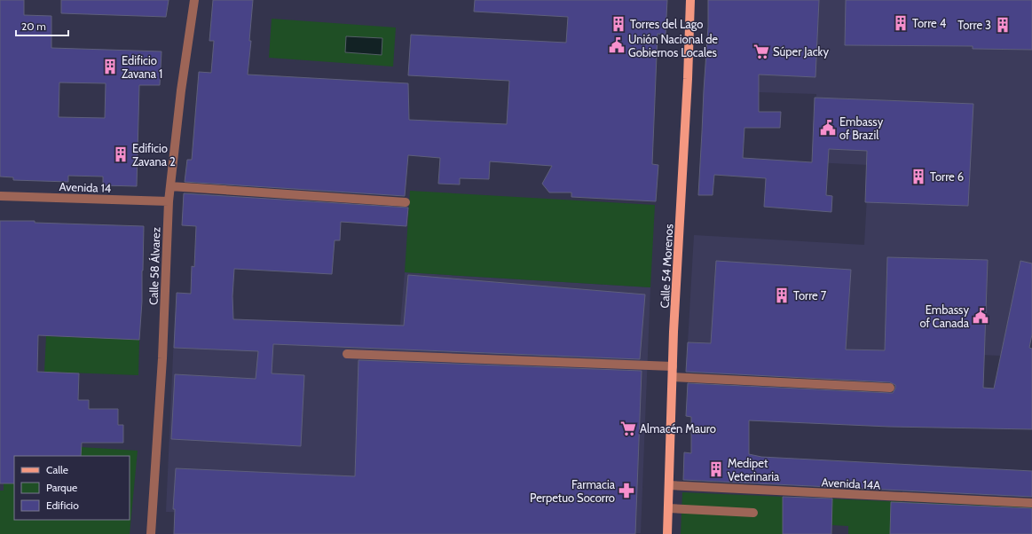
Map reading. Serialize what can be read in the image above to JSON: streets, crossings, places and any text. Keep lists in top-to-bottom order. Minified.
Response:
{"streets":{"main road":["Calle 54 Morenos"],"street":["Avenida 14","Calle 58 Álvarez","Avenida 14A"]},"crossings":[["Avenida 14","Calle 58 Álvarez"],["Calle 54 Morenos","Avenida 14A"]],"places":{"building":["Torre 4","Torres del Lago","Torre 3","Edificio Zavana 1","Edificio Zavana 2","Torre 6","Torre 7","Medipet Veterinaria"],"public building":["Unión Nacional de Gobiernos Locales","Embassy of Brazil","Embassy of Canada"],"supermarket":["Súper Jacky","Almacén Mauro"],"pharmacy":["Farmacia Perpetuo Socorro"]},"legend":["Calle","Parque","Edificio"],"scale_bar":"20 m"}
